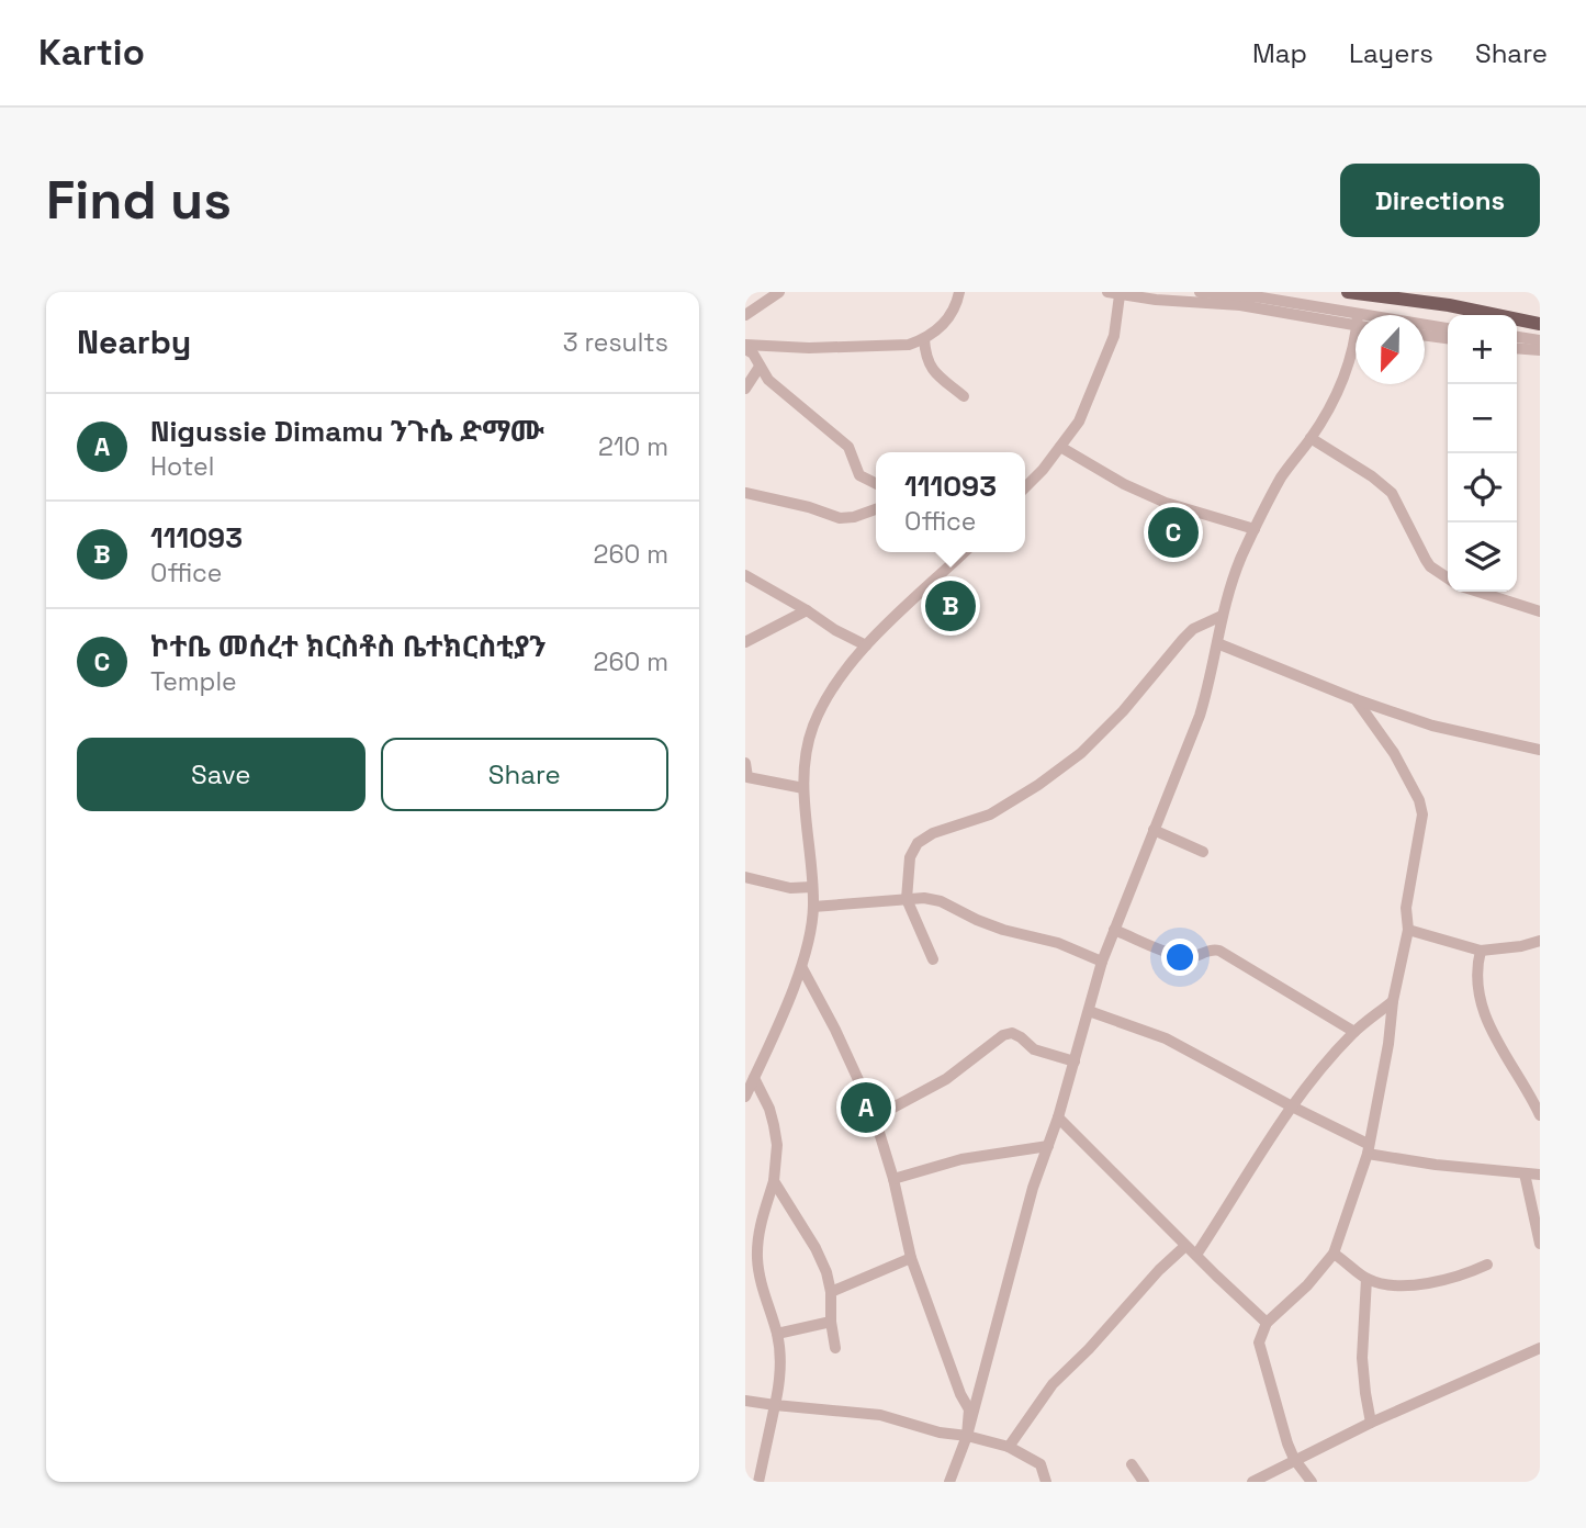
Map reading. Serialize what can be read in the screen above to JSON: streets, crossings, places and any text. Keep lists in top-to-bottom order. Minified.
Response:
{"north":"bottom","page":{"header":"Kartio","nav":["Map","Layers","Share"],"buttons":["Directions",["Save","Share"]],"title":"Find us","heading":["Nearby","3 results"],"map_buttons":["+","−"],"list":[{"mark":"A","name":"Nigussie Dimamu ንጉሴ ድማሙ","note":"Hotel","value":"210 m"},{"mark":"B","name":"111093","note":"Office","value":"260 m"},{"mark":"C","name":"ኮተቤ መሰረተ ክርስቶስ ቤተክርስቲያን","note":"Temple","value":"260 m"}],"popup":["111093","Office"],"pins":["C","B","A"]}}
